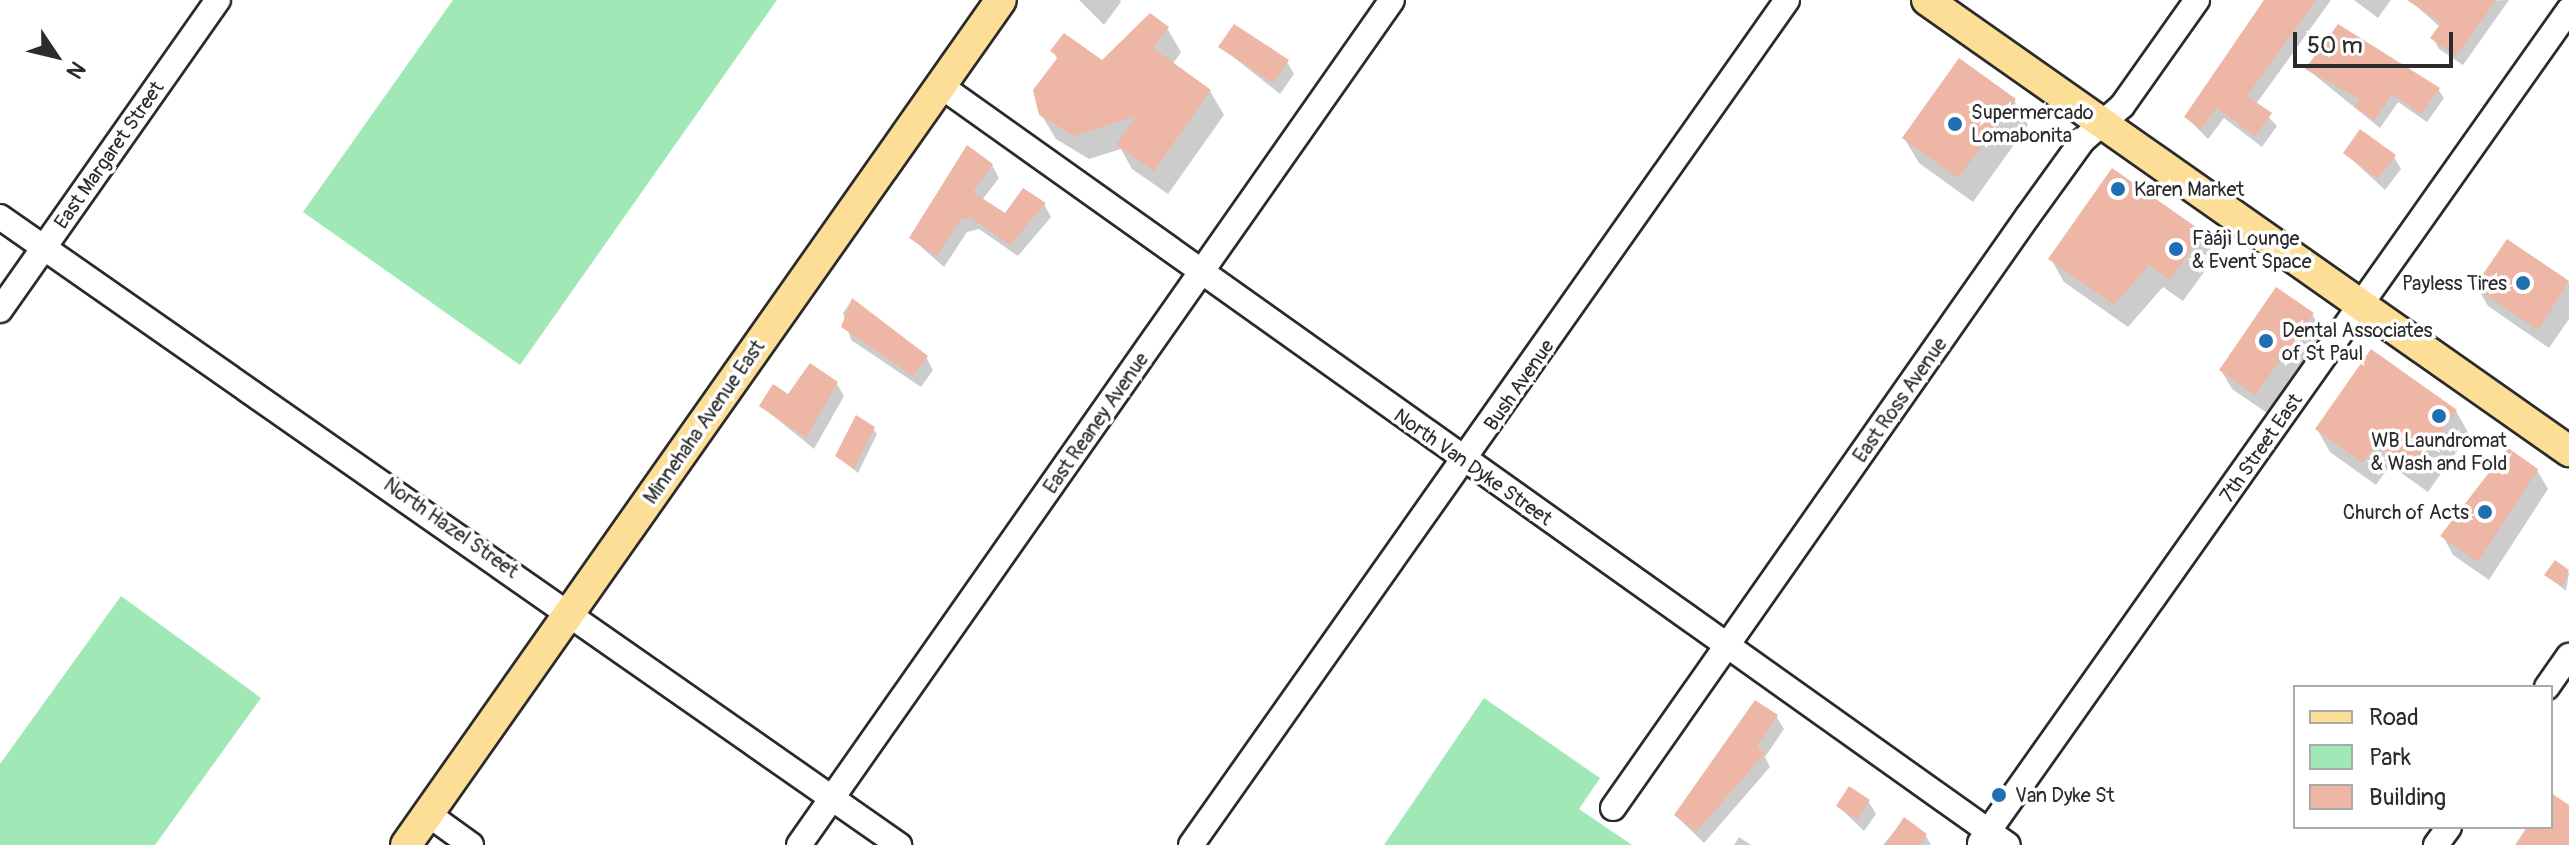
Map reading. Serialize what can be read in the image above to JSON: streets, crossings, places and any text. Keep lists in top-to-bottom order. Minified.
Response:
{"streets":{"main road":["Minnehaha Avenue East"],"street":["East Margaret Street","Bush Avenue","East Ross Avenue","East Reaney Avenue","7th Street East","North Van Dyke Street","North Hazel Street"]},"crossings":[["East Margaret Street","North Hazel Street"],["Bush Avenue","North Van Dyke Street"],["East Ross Avenue","North Van Dyke Street"],["Minnehaha Avenue East","North Van Dyke Street"],["Minnehaha Avenue East","North Hazel Street"],["East Reaney Avenue","North Van Dyke Street"],["East Reaney Avenue","North Hazel Street"],["7th Street East","North Van Dyke Street"]],"places":["Supermercado Lomabonita","Karen Market","Fàájì Lounge & Event Space","Payless Tires","Dental Associates of St Paul","WB Laundromat & Wash and Fold","Church of Acts","Van Dyke St"],"legend":["Road","Park","Building"],"scale_bar":"50 m","north":"bottom right"}
